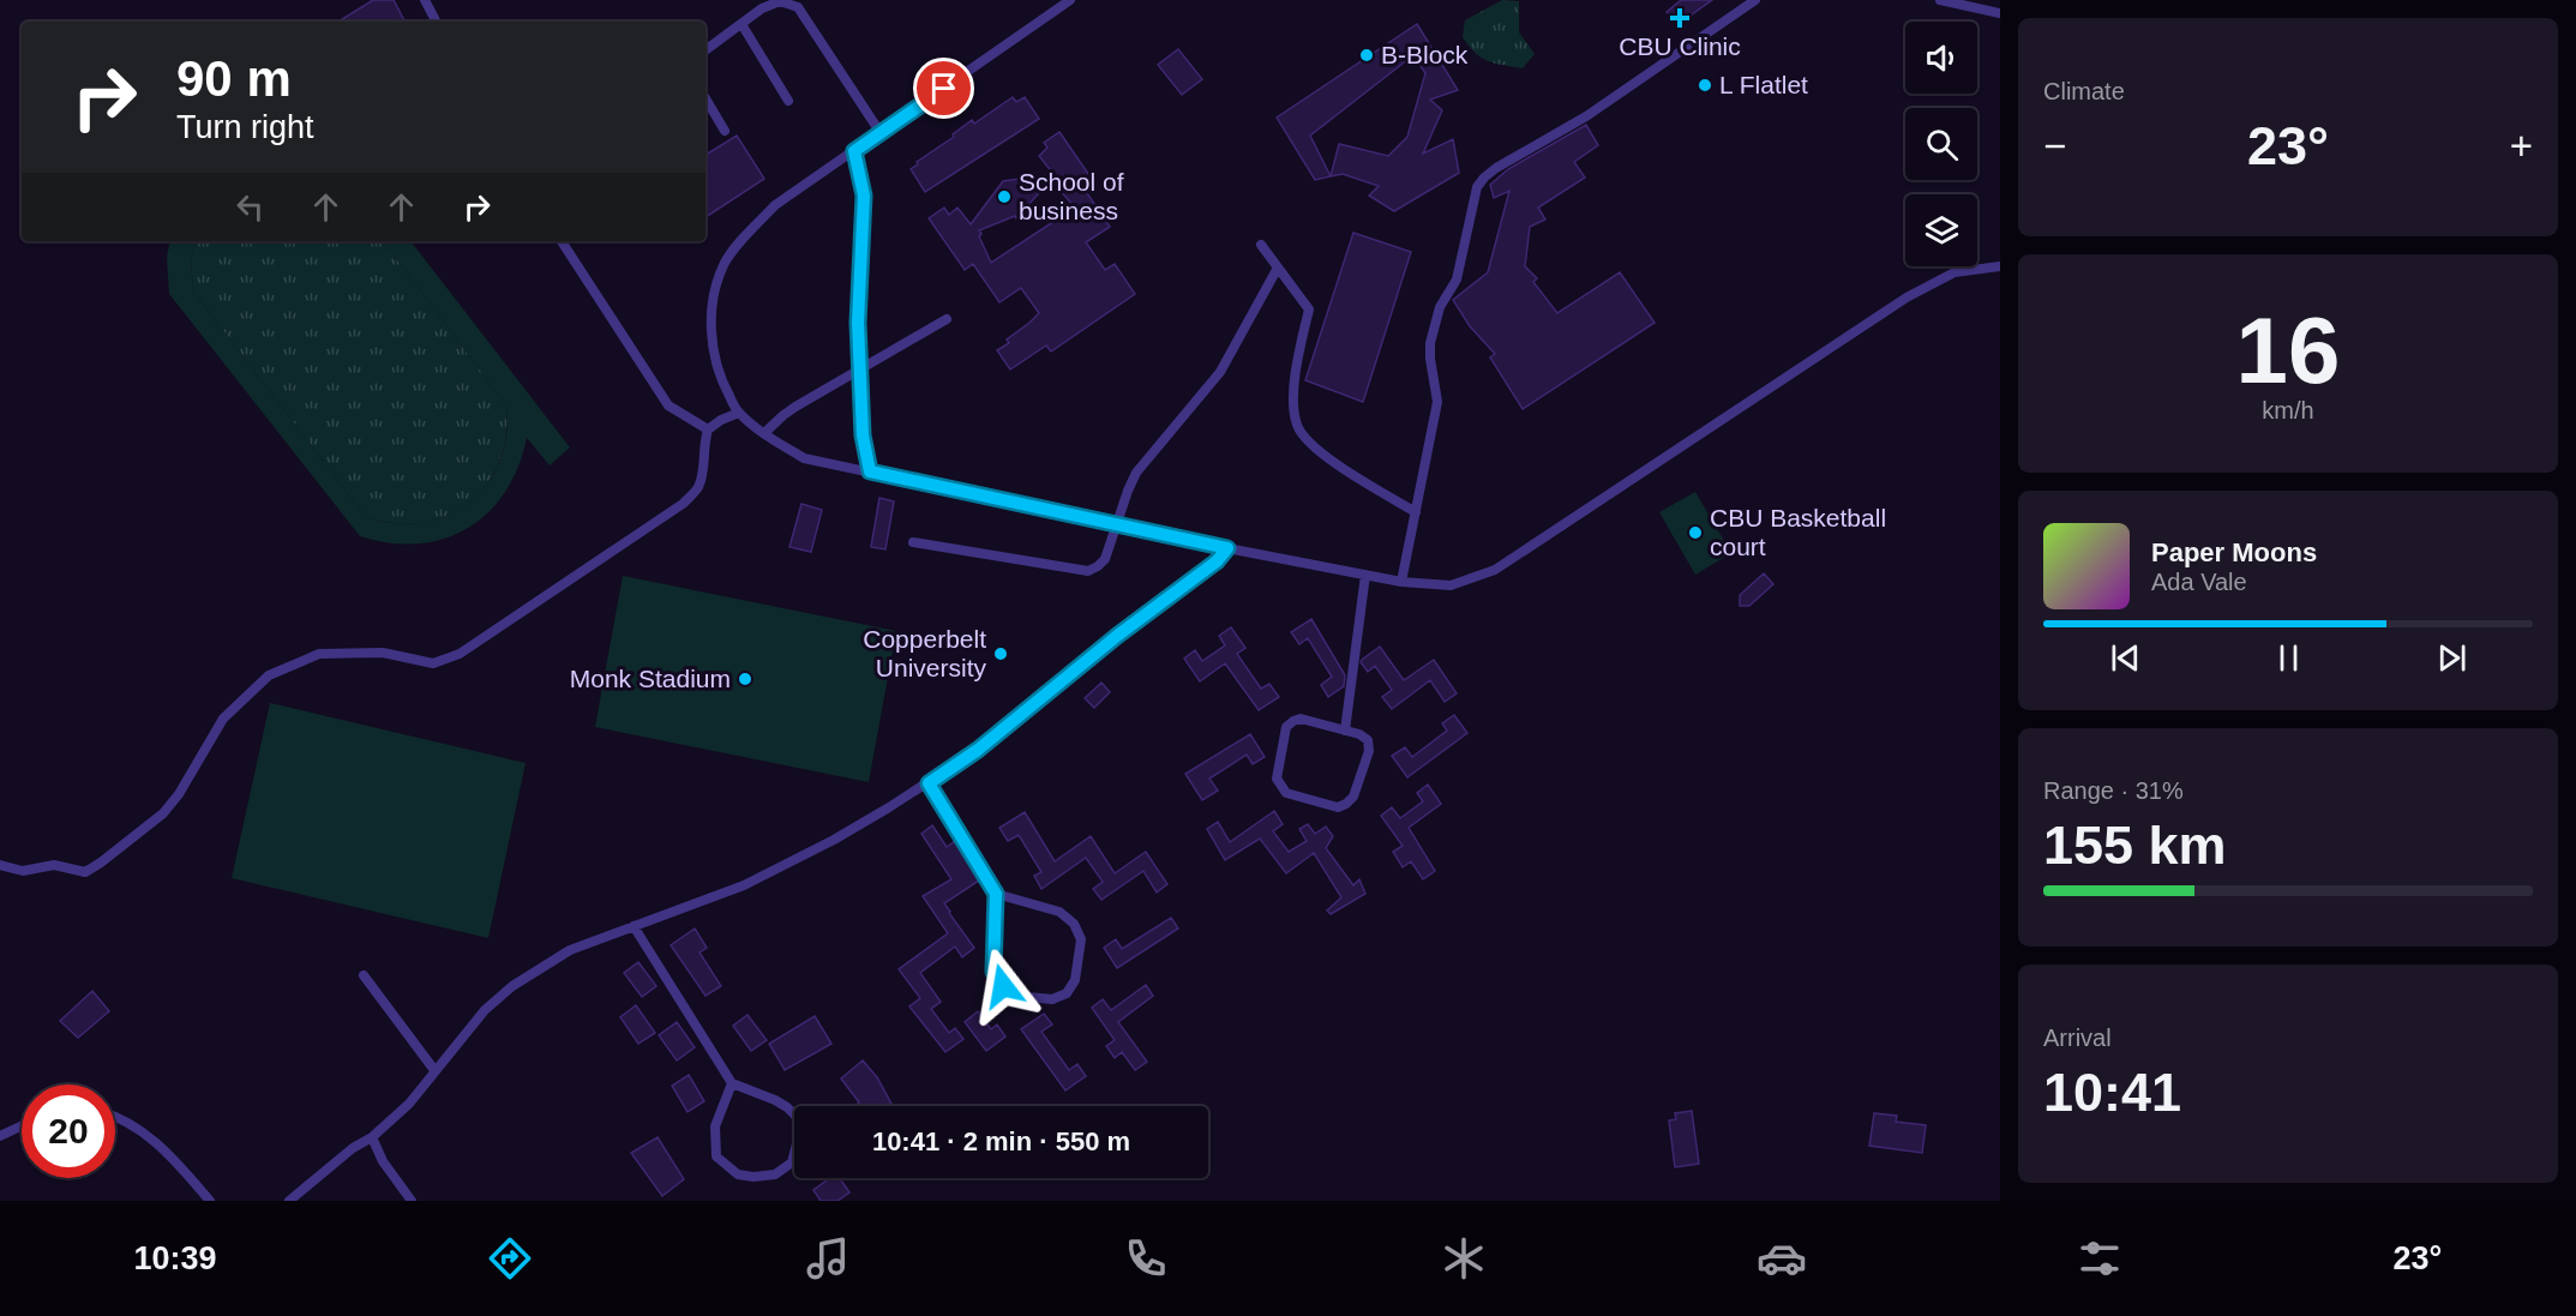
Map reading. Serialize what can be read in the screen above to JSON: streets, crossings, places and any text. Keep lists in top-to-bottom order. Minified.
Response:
{"places":{"health":["CBU Clinic"],"other":["B-Block","L Flatlet","School of business","CBU Basketball court","Copperbelt University","Monk Stadium"]},"page":{"tile":["Climate",["16","km/h"],["Range · 31%","155 km"],["Arrival","10:41"]],"turn":["90 m","Turn right"],"heat":["−","23°","+"],"song":["Paper Moons","Ada Vale"],"limit":"20","trip":"10:41 · 2 min · 550 m","tabs":["10:39","23°"]}}
